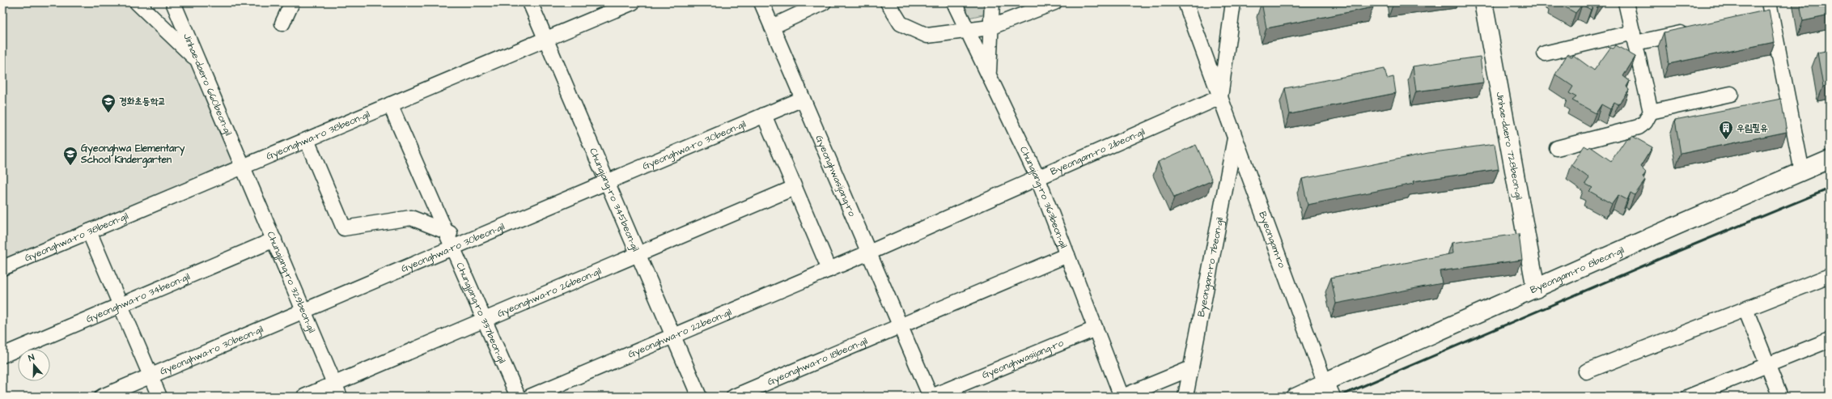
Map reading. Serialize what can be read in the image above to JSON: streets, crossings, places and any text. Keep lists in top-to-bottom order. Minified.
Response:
{"streets":{"street":["Jinhae-daero 660beon-gil","Gyeonghwa-ro 38beon-gil","Gyeonghwa-ro 30beon-gil","Jinhae-daero 728beon-gil","Byeongam-ro 21beon-gil","Gyeonghwasijang-ro","Chungjang-ro 363beon-gil","Chungjang-ro 345beon-gil","Byeongam-ro","Byeongam-ro 7beon-gil","Byeongam-ro 8beon-gil","Chungjang-ro 329beon-gil","Gyeonghwa-ro 26beon-gil","Gyeonghwa-ro 34beon-gil","Chungjang-ro 337beon-gil","Gyeonghwa-ro 22beon-gil","Gyeonghwa-ro 18beon-gil"]},"crossings":[["Jinhae-daero 660beon-gil","Gyeonghwa-ro 38beon-gil"],["Jinhae-daero 660beon-gil","Chungjang-ro 329beon-gil"],["Gyeonghwa-ro 38beon-gil","Chungjang-ro 345beon-gil"],["Gyeonghwa-ro 38beon-gil","Chungjang-ro 329beon-gil"],["Gyeonghwa-ro 38beon-gil","Chungjang-ro 337beon-gil"],["Gyeonghwa-ro 30beon-gil","Gyeonghwasijang-ro"],["Gyeonghwa-ro 30beon-gil","Chungjang-ro 345beon-gil"],["Gyeonghwa-ro 30beon-gil","Chungjang-ro 329beon-gil"],["Gyeonghwa-ro 30beon-gil","Chungjang-ro 337beon-gil"],["Jinhae-daero 728beon-gil","Byeongam-ro 8beon-gil"],["Byeongam-ro 21beon-gil","Gyeonghwasijang-ro"],["Byeongam-ro 21beon-gil","Chungjang-ro 363beon-gil"],["Byeongam-ro 21beon-gil","Byeongam-ro"],["Byeongam-ro 21beon-gil","Gyeonghwa-ro 22beon-gil"],["Gyeonghwasijang-ro","Chungjang-ro 363beon-gil"],["Gyeonghwasijang-ro","Gyeonghwa-ro 22beon-gil"],["Gyeonghwasijang-ro","Gyeonghwa-ro 18beon-gil"],["Chungjang-ro 345beon-gil","Gyeonghwa-ro 26beon-gil"],["Chungjang-ro 345beon-gil","Gyeonghwa-ro 22beon-gil"],["Byeongam-ro","Byeongam-ro 7beon-gil"],["Byeongam-ro","Byeongam-ro 8beon-gil"],["Chungjang-ro 329beon-gil","Gyeonghwa-ro 26beon-gil"],["Chungjang-ro 329beon-gil","Gyeonghwa-ro 34beon-gil"],["Gyeonghwa-ro 26beon-gil","Chungjang-ro 337beon-gil"]],"places":{"school or university":["경화초등학교","Gyeonghwa Elementary School Kindergarten"],"building":["우림필유"]},"north":"top"}
